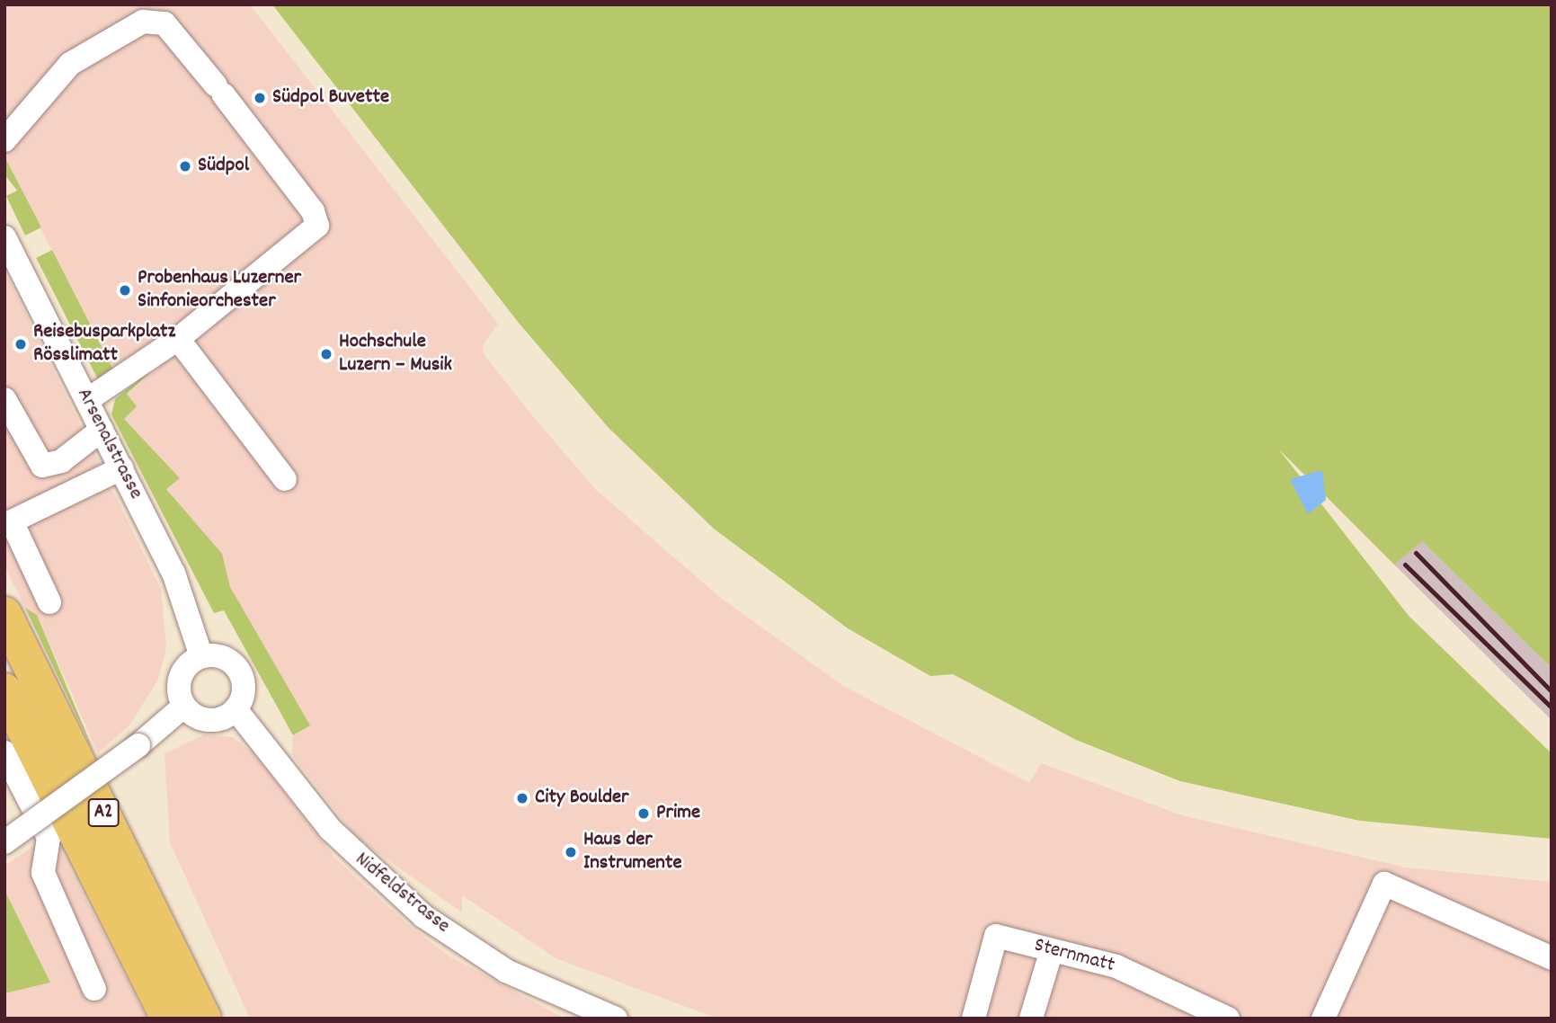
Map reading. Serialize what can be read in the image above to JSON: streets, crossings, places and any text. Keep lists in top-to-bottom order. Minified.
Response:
{"streets":{"highway":["A2"],"street":["Arsenalstrasse","Nidfeldstrasse","Sternmatt"]},"crossings":[["Arsenalstrasse","Nidfeldstrasse"]],"places":["Südpol Buvette","Südpol","Probenhaus Luzerner Sinfonieorchester","Reisebusparkplatz Rösslimatt","Hochschule Luzern – Musik","City Boulder","Prime","Haus der Instrumente"]}
